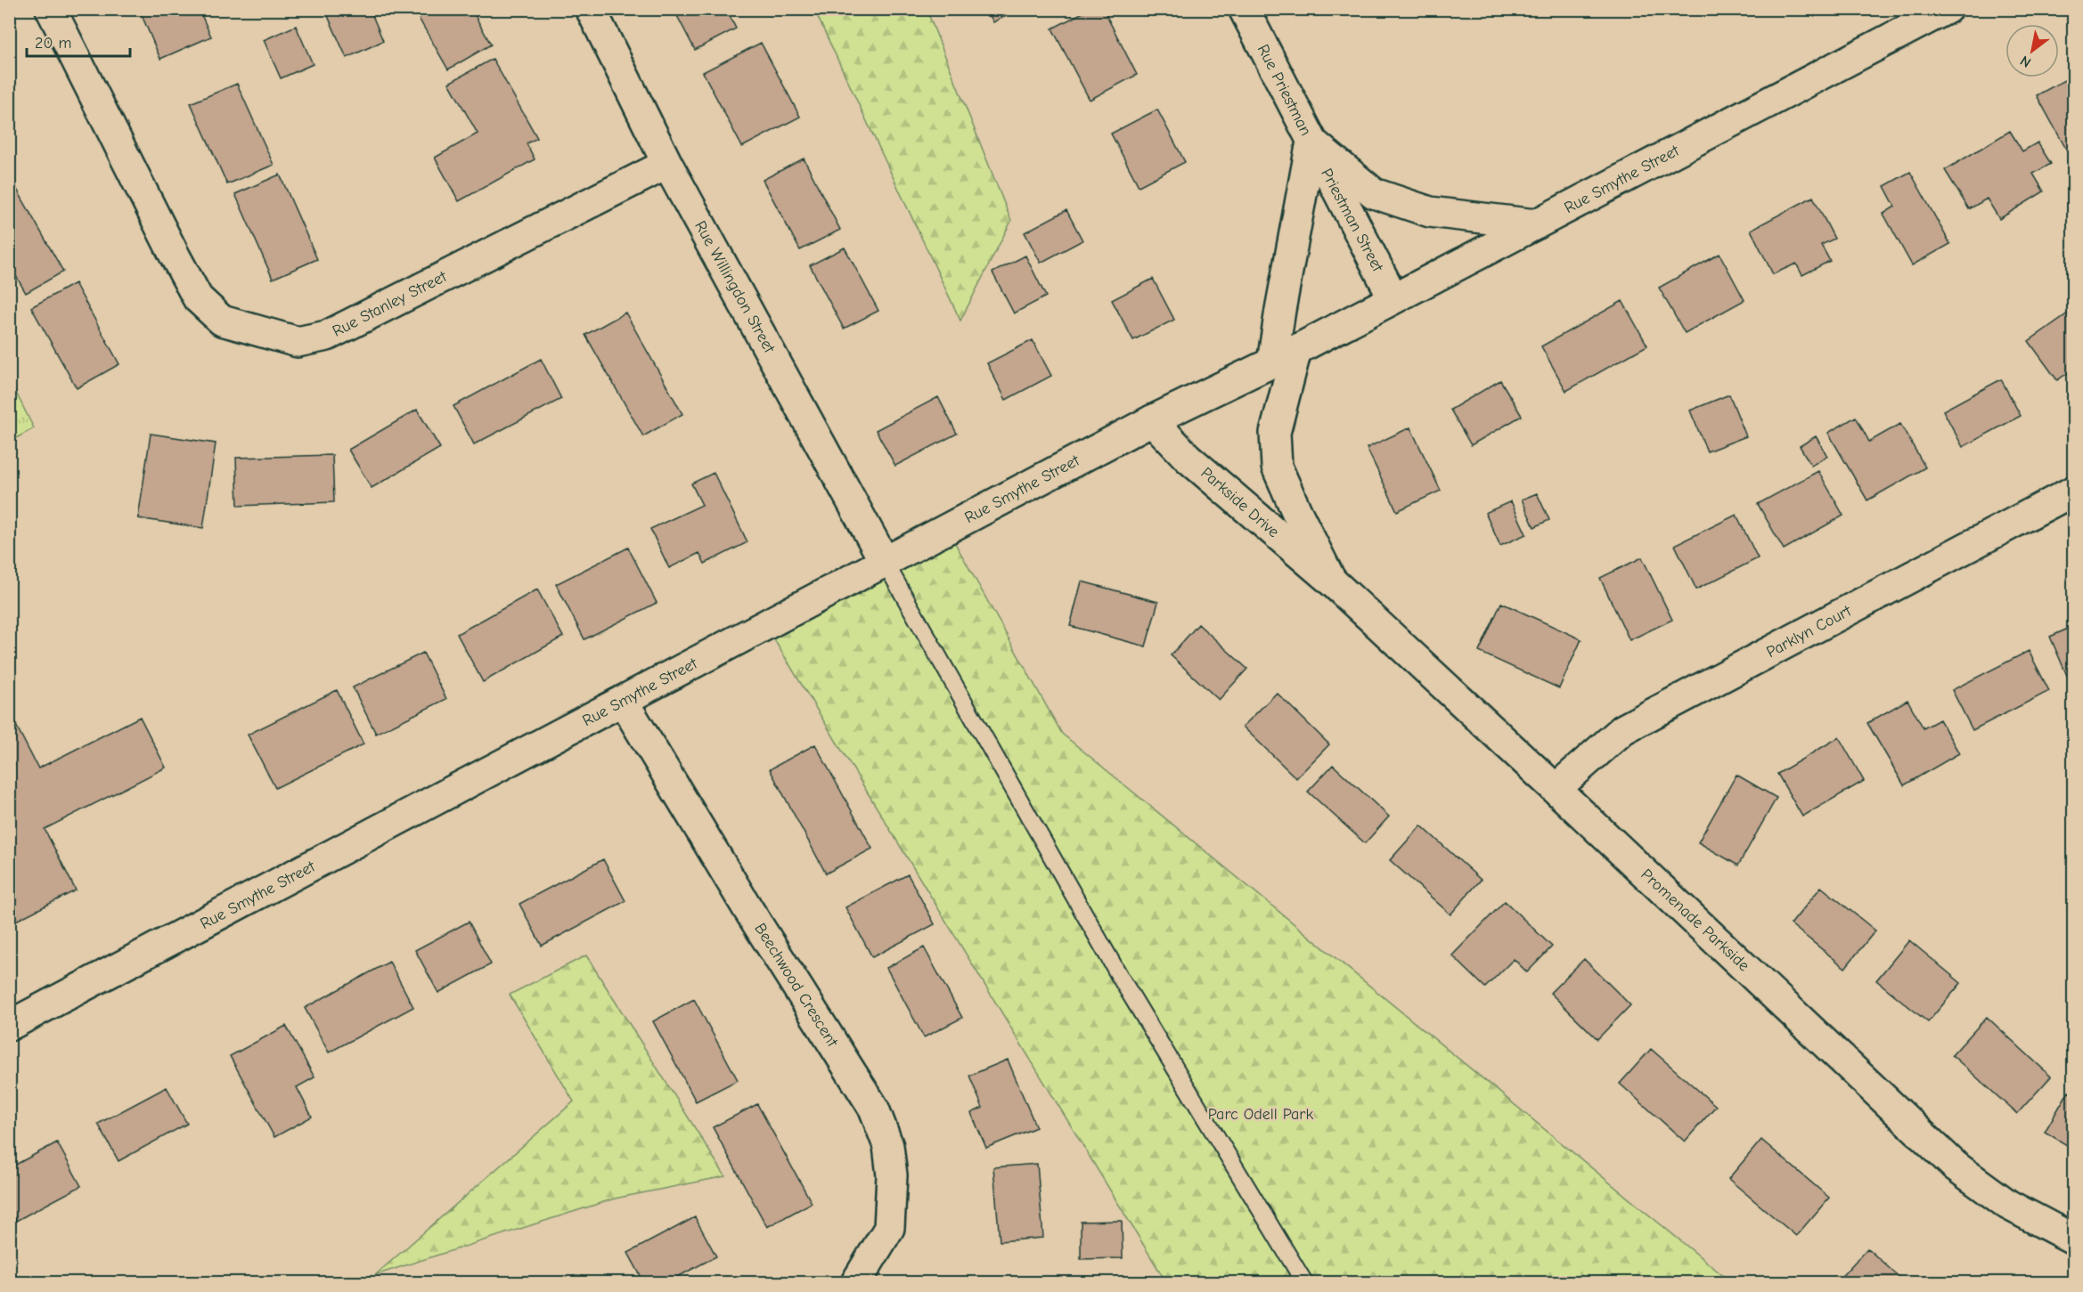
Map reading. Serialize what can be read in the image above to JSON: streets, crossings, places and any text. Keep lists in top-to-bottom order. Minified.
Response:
{"streets":{"street":["Rue Priestman","Rue Smythe Street","Priestman Street","Rue Willingdon Street","Rue Stanley Street","Parkside Drive","Parklyn Court","Promenade Parkside","Beechwood Crescent"]},"crossings":[["Rue Priestman","Priestman Street"],["Rue Smythe Street","Priestman Street"],["Rue Smythe Street","Rue Willingdon Street"],["Rue Smythe Street","Parkside Drive"],["Rue Smythe Street","Beechwood Crescent"],["Rue Willingdon Street","Rue Stanley Street"],["Parkside Drive","Promenade Parkside"],["Parklyn Court","Promenade Parkside"]],"parks":["Parc Odell Park"],"scale_bar":"20 m","north":"bottom left"}
